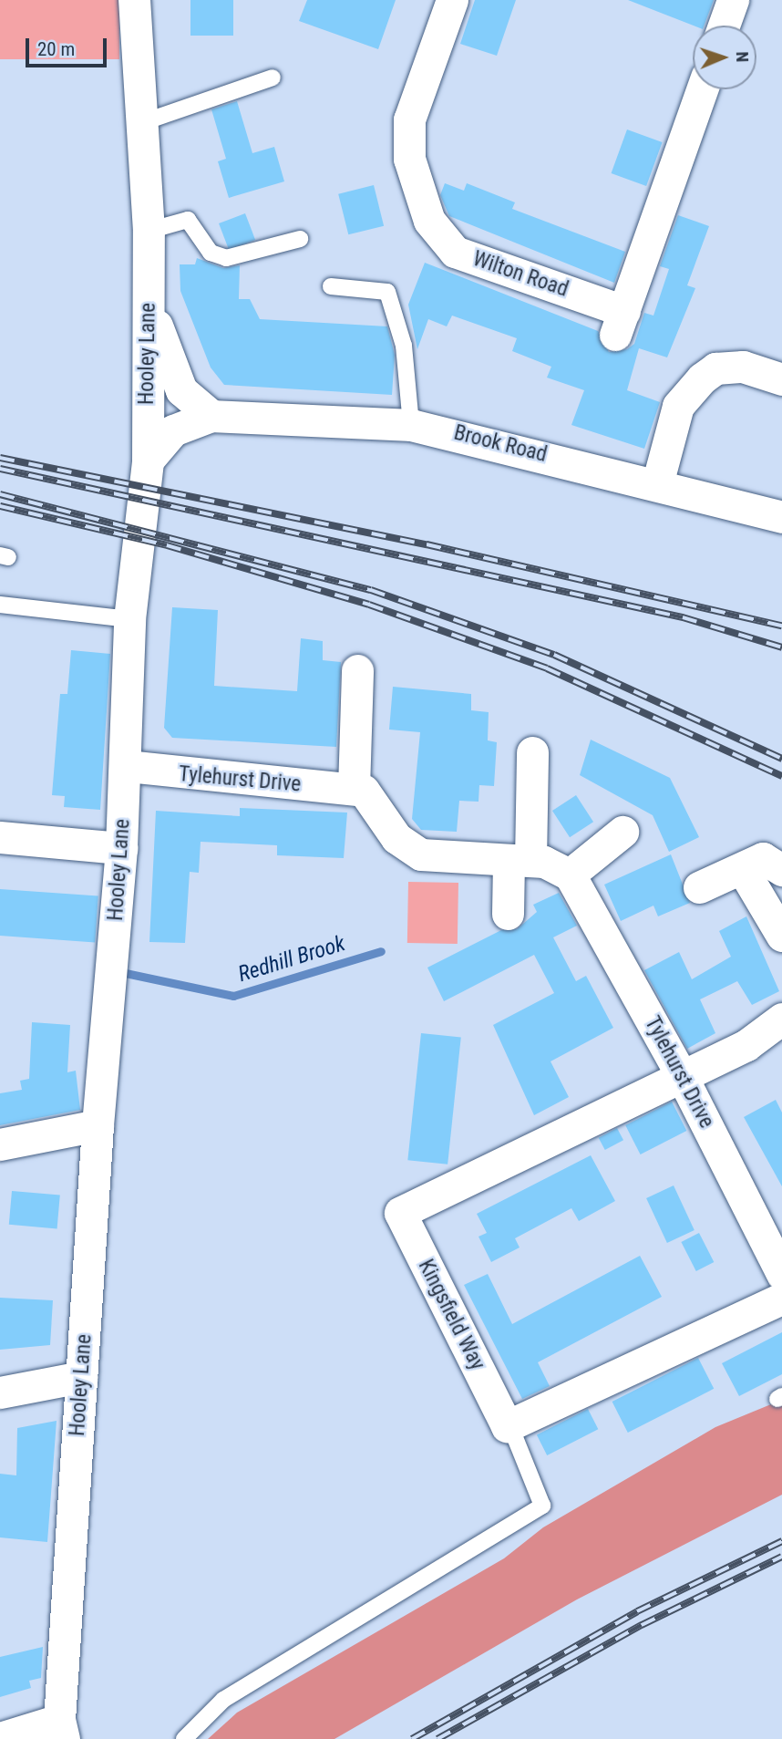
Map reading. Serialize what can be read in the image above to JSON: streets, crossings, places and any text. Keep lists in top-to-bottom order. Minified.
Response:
{"streets":{"street":["Wilton Road","Hooley Lane","Brook Road","Tylehurst Drive","Kingsfield Way"]},"crossings":[["Hooley Lane","Brook Road"],["Hooley Lane","Tylehurst Drive"],["Tylehurst Drive","Kingsfield Way"]],"water":["Redhill Brook"],"scale_bar":"20 m","north":"right"}
